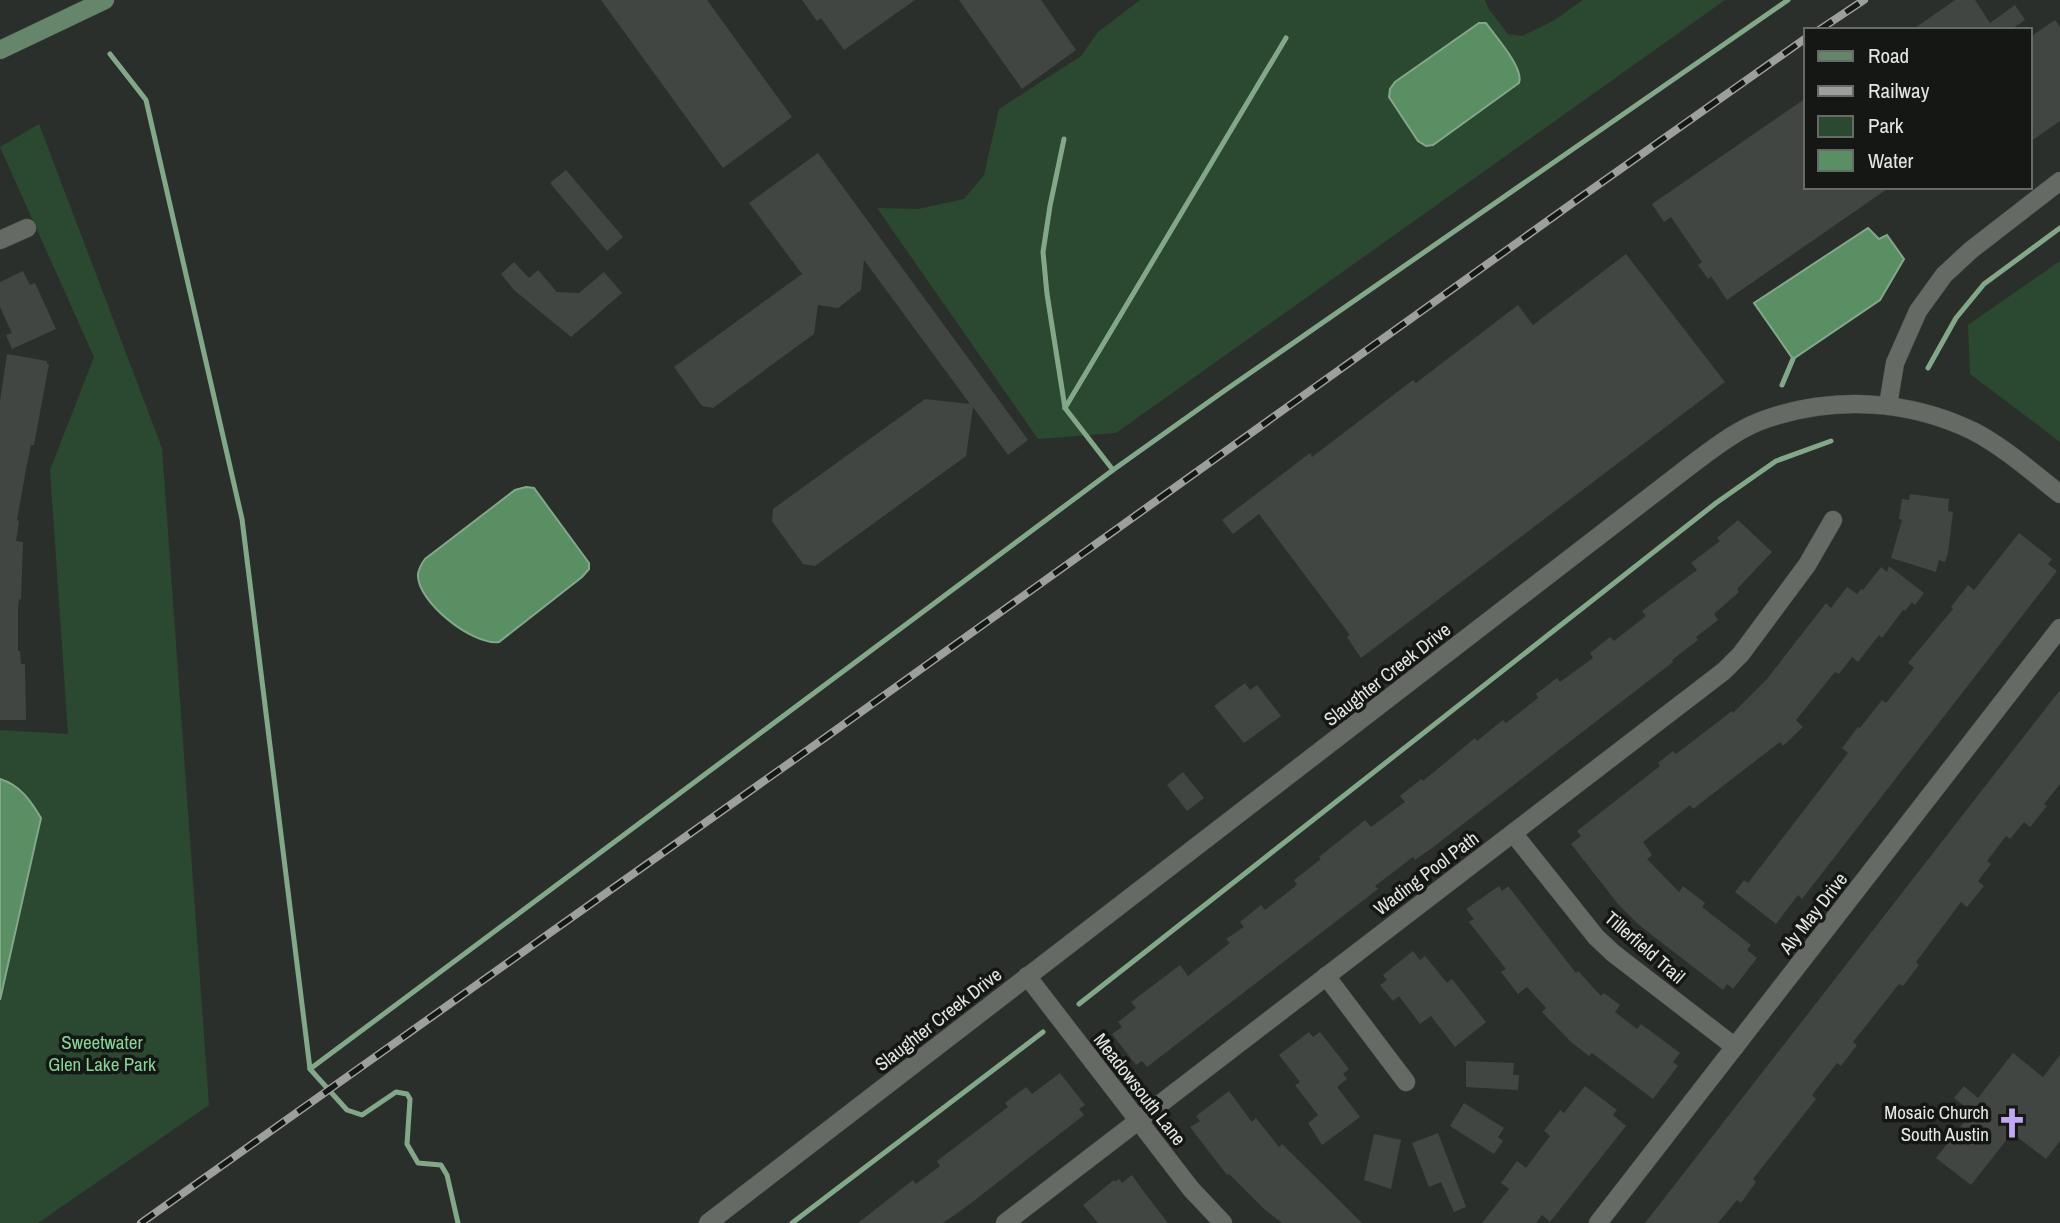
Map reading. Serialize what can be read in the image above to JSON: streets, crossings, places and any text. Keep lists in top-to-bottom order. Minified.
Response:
{"streets":{"street":["Slaughter Creek Drive","Wading Pool Path","Aly May Drive","Tillerfield Trail","Meadowsouth Lane"]},"crossings":[["Slaughter Creek Drive","Meadowsouth Lane"],["Wading Pool Path","Tillerfield Trail"],["Wading Pool Path","Meadowsouth Lane"],["Aly May Drive","Tillerfield Trail"]],"parks":["Sweetwater Glen Lake Park"],"places":{"church":["Mosaic Church South Austin"]},"legend":["Road","Railway","Park","Water"]}
